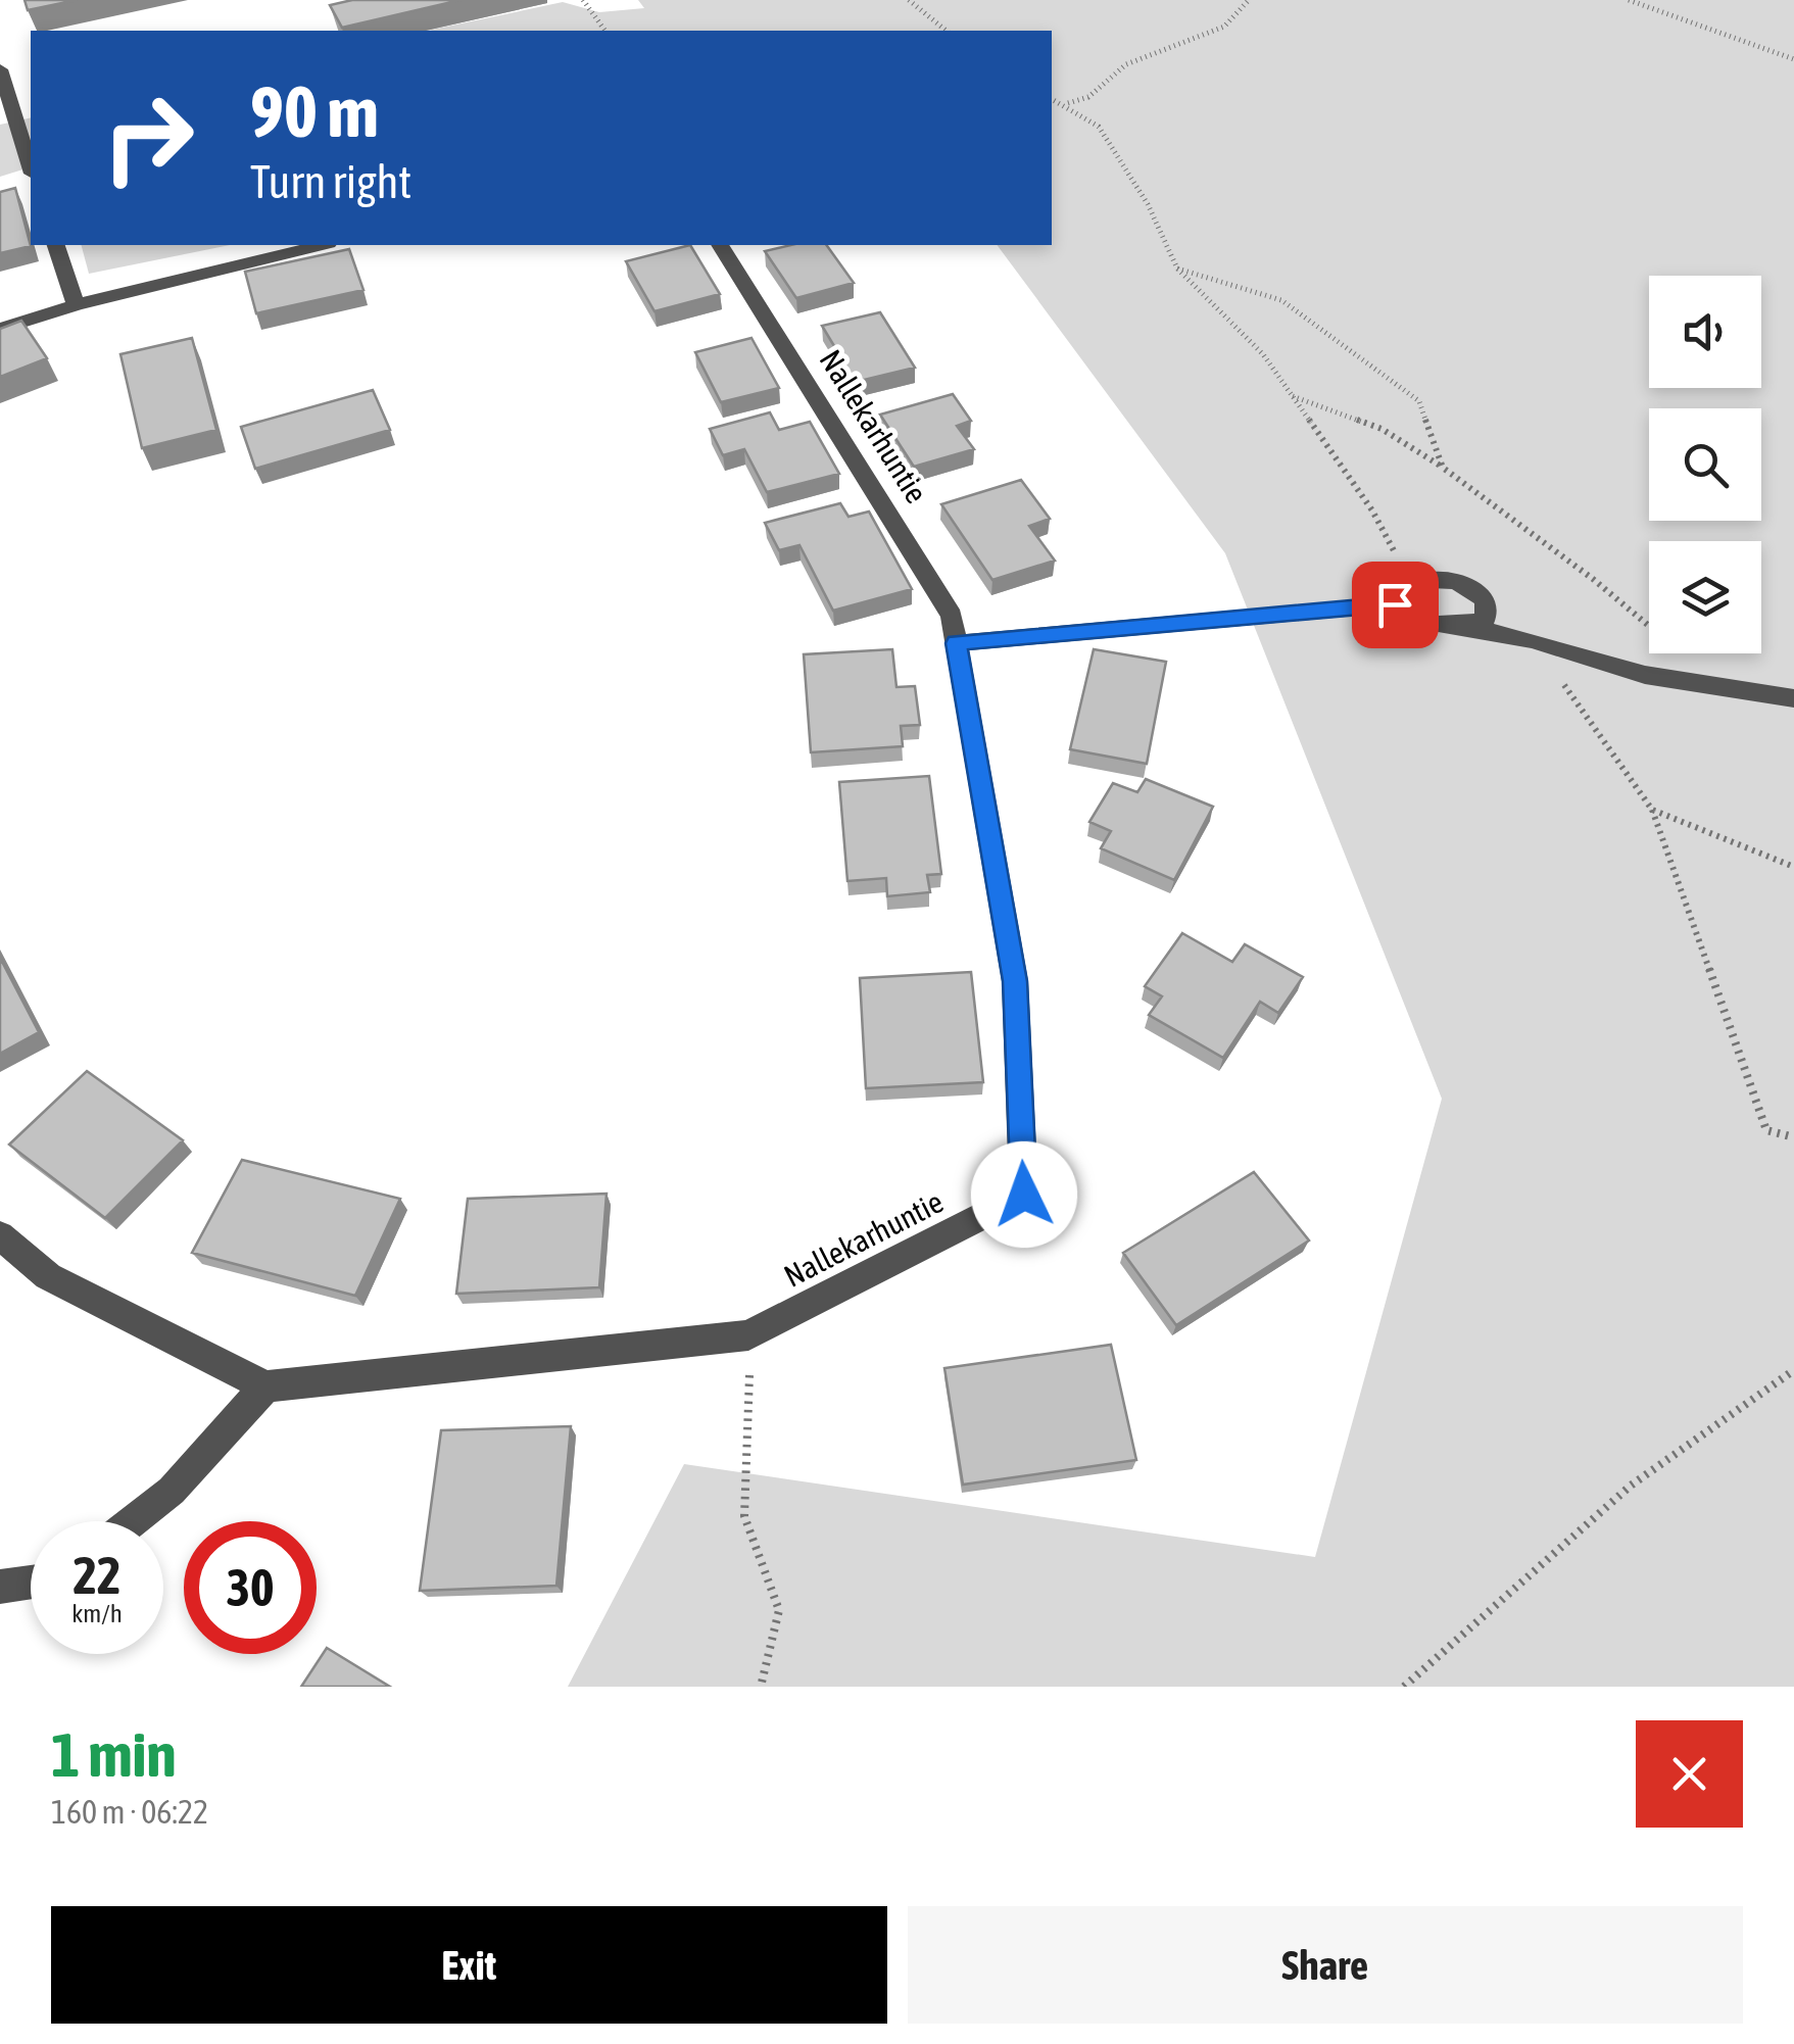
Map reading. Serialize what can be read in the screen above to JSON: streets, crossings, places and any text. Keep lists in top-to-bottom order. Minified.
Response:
{"streets":{"street":["Nallekarhuntie"]},"page":{"turn":["90 m","Turn right"],"speed":"22 km/h","limit":"30","heading":["1 min","160 m · 06:22"],"buttons":["Exit","Share"]}}
